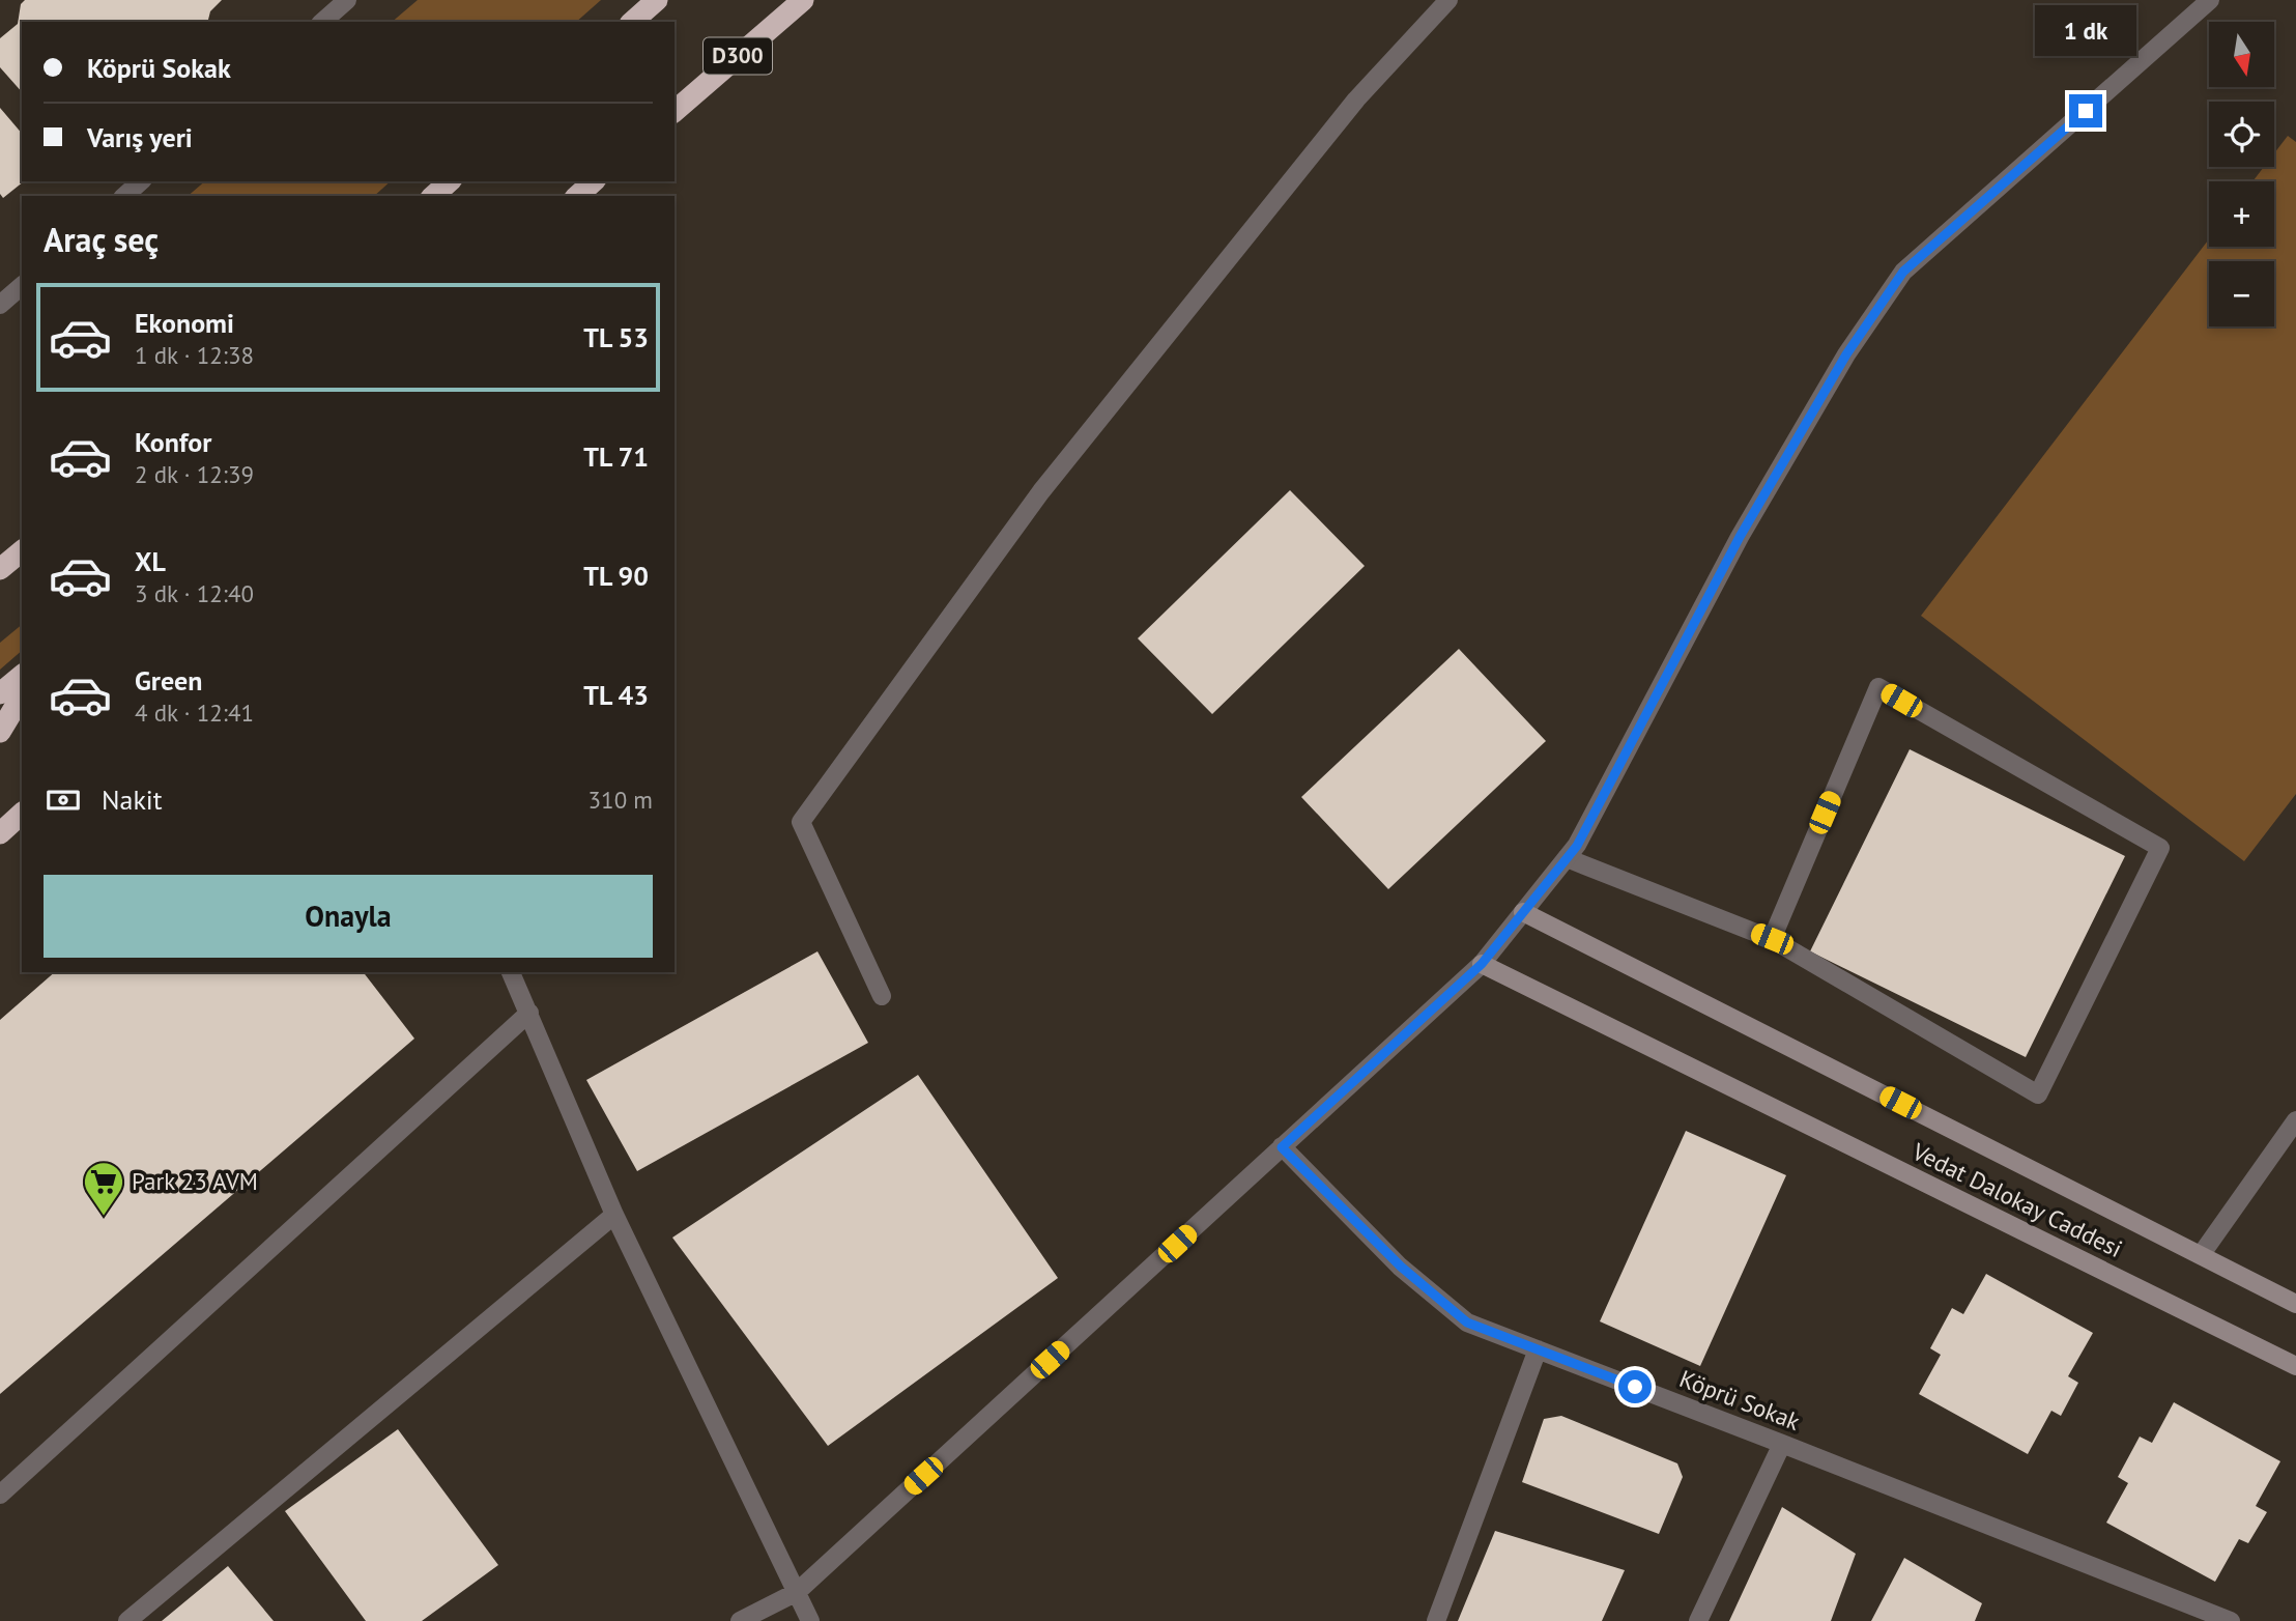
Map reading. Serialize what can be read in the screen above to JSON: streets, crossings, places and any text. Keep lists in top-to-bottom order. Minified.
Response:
{"streets":{"highway":["D300"],"main road":["Vedat Dalokay Caddesi"],"street":["Köprü Sokak"]},"places":{"supermarket":["Park 23 AVM"]},"north":"bottom","page":{"bubble":"1 dk","map_buttons":["+","−"],"banner":["Köprü Sokak","Varış yeri"],"heading":"Araç seç","list":[{"name":"Ekonomi","note":"1 dk · 12:38","value":"TL 53"},{"name":"Konfor","note":"2 dk · 12:39","value":"TL 71"},{"name":"XL","note":"3 dk · 12:40","value":"TL 90"},{"name":"Green","note":"4 dk · 12:41","value":"TL 43"}],"pay":["Nakit","310 m"],"buttons":"Onayla"}}
